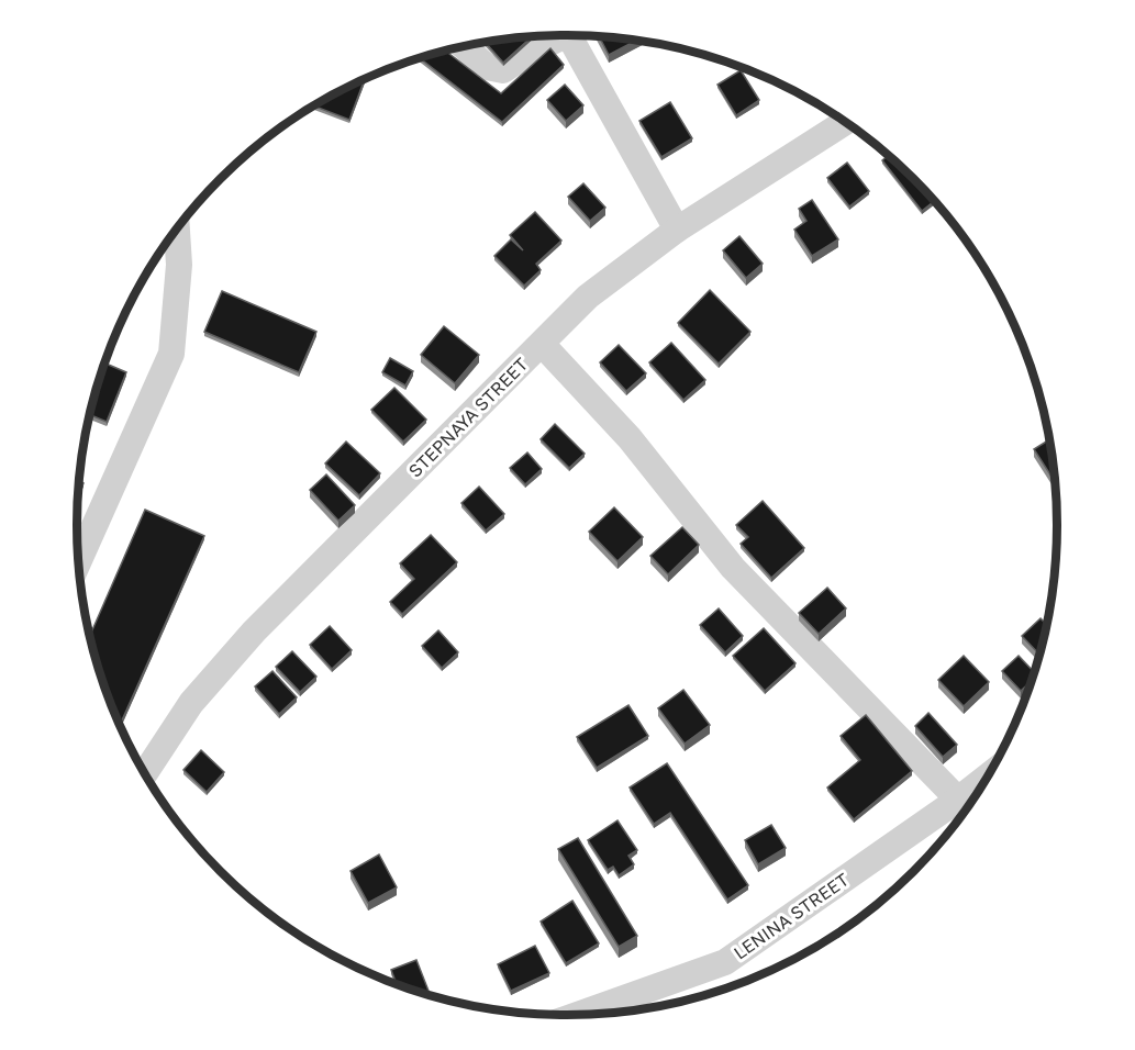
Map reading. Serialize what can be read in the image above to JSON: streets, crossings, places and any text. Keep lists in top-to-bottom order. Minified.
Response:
{"streets":{"street":["STEPNAYA STREET","LENINA STREET"]}}
